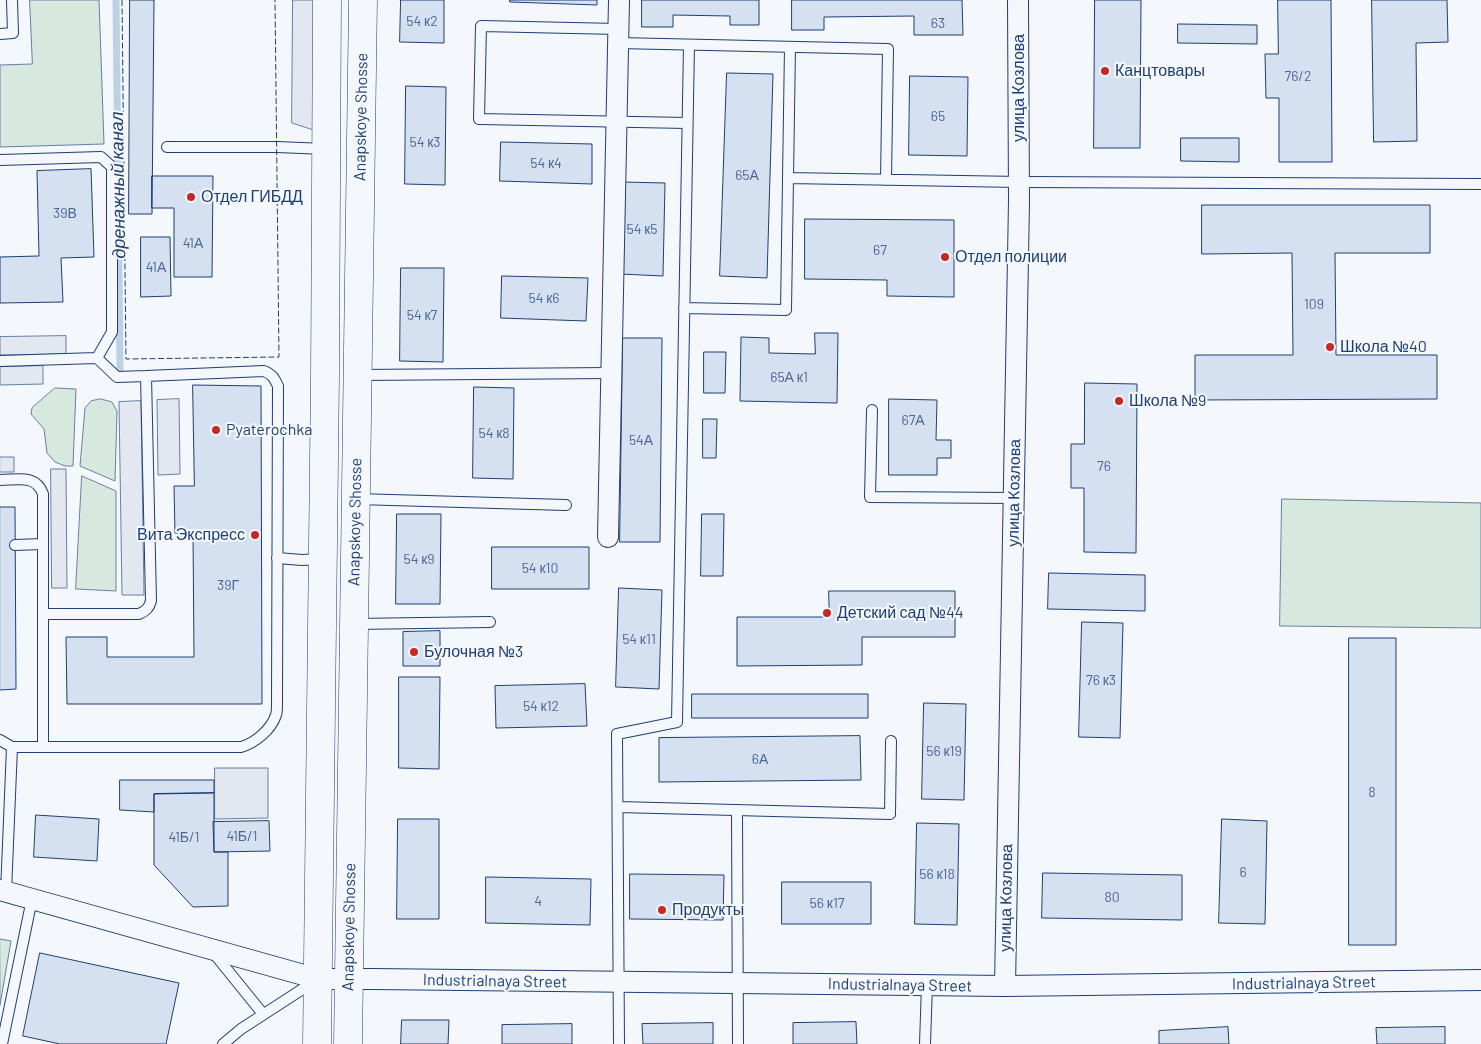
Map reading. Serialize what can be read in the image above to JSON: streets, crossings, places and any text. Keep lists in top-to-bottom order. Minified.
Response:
{"streets":{"highway":["Anapskoye Shosse"],"street":["улица Козлова","Industrialnaya Street"]},"crossings":[["улица Козлова","Industrialnaya Street"],["Anapskoye Shosse","Industrialnaya Street"]],"water":["дренажный канал"],"places":["Канцтовары","Отдел ГИБДД","Отдел полиции","Школа №40","Школа №9","Pyaterochka","Вита Экспресс","Детский сад №44","Булочная №3","Продукты"],"house_numbers":["54 к2","63","76/2","65","54 к3","54 к4","65А","39В","54 к5","41А","67","41А","54 к6","109","54 к7","65А к1","67А","54 к8","54А","76","54 к9","54 к10","39Г","54 к11","76 к3","54 к12","56 к19","6А","8","41Б/1","41Б/1","6","56 к18","80","4","56 к17"]}
